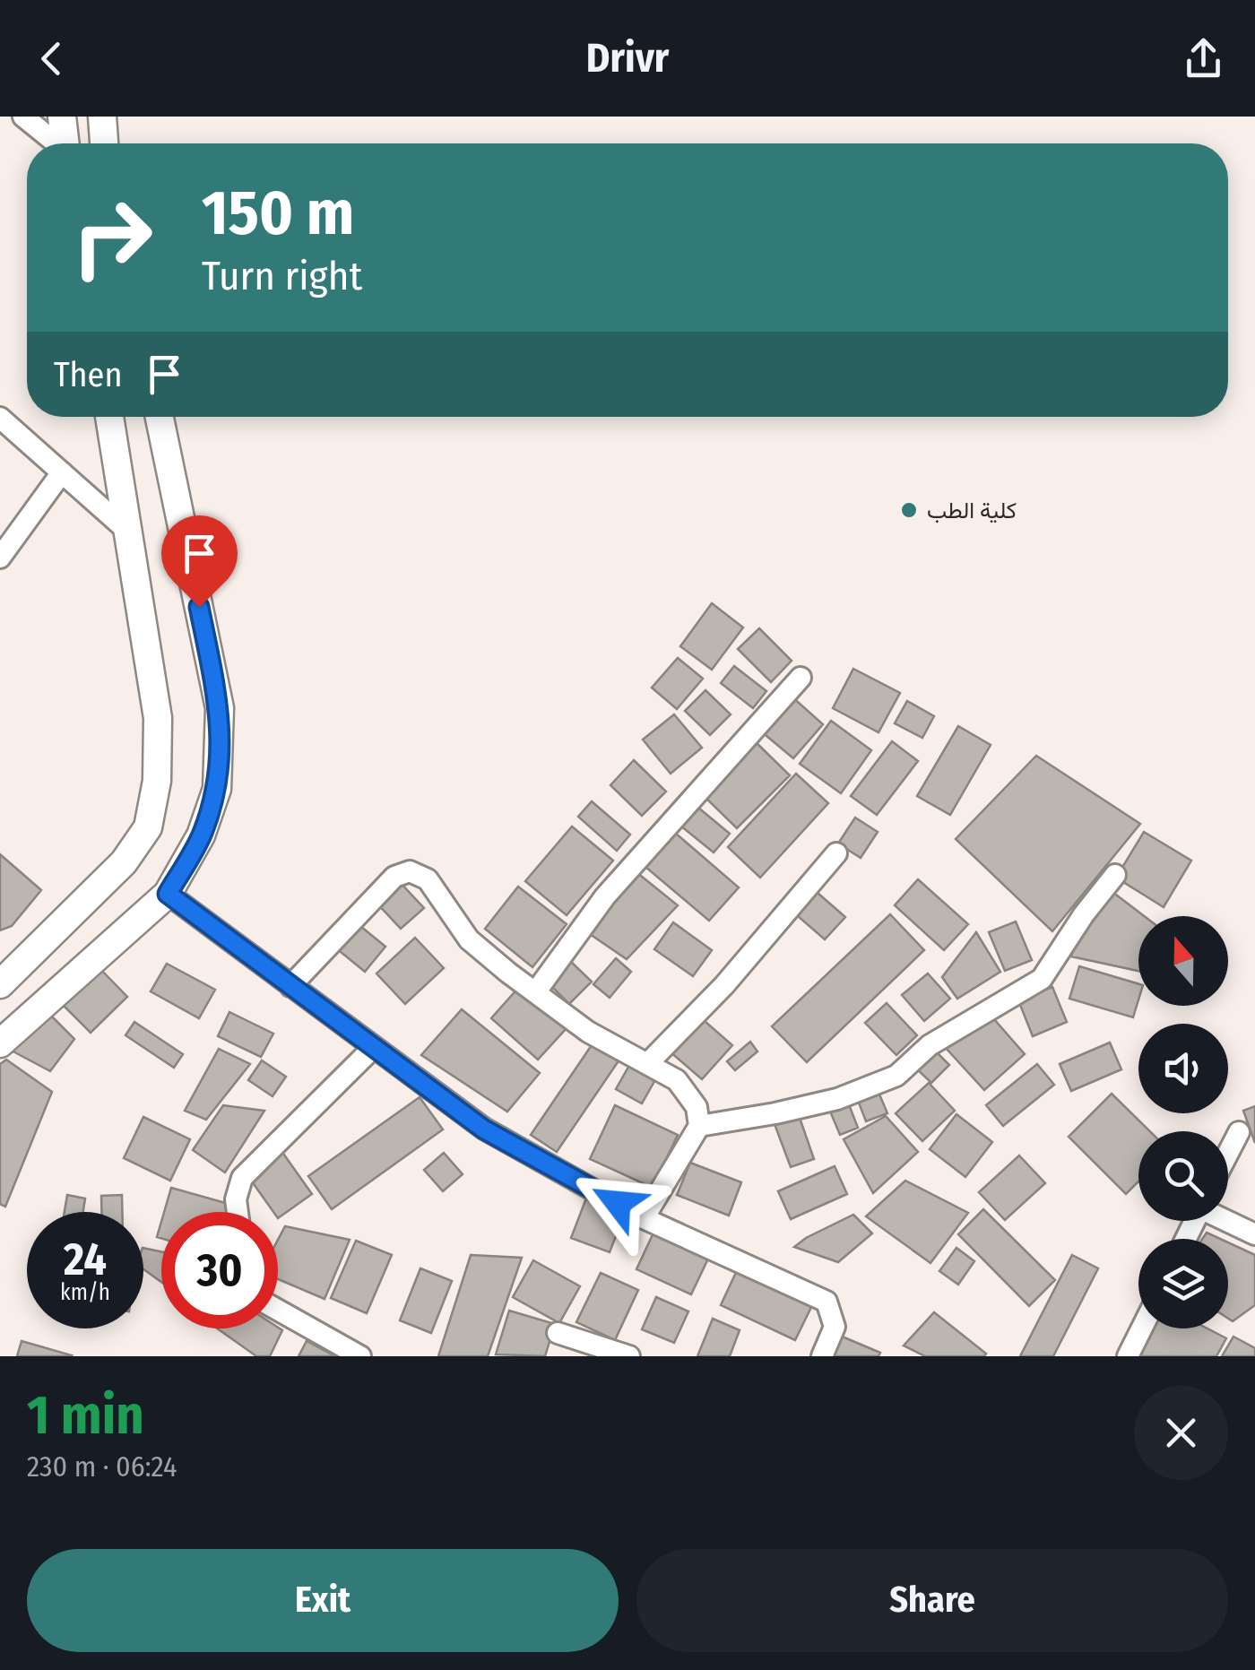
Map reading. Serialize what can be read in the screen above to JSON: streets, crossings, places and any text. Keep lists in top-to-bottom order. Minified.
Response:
{"places":["كلية الطب"],"north":"top","page":{"header":"Drivr","turn":["150 m","Turn right"],"then":"Then","speed":"24 km/h","limit":"30","heading":["1 min","230 m · 06:24"],"buttons":["Exit","Share"]}}
